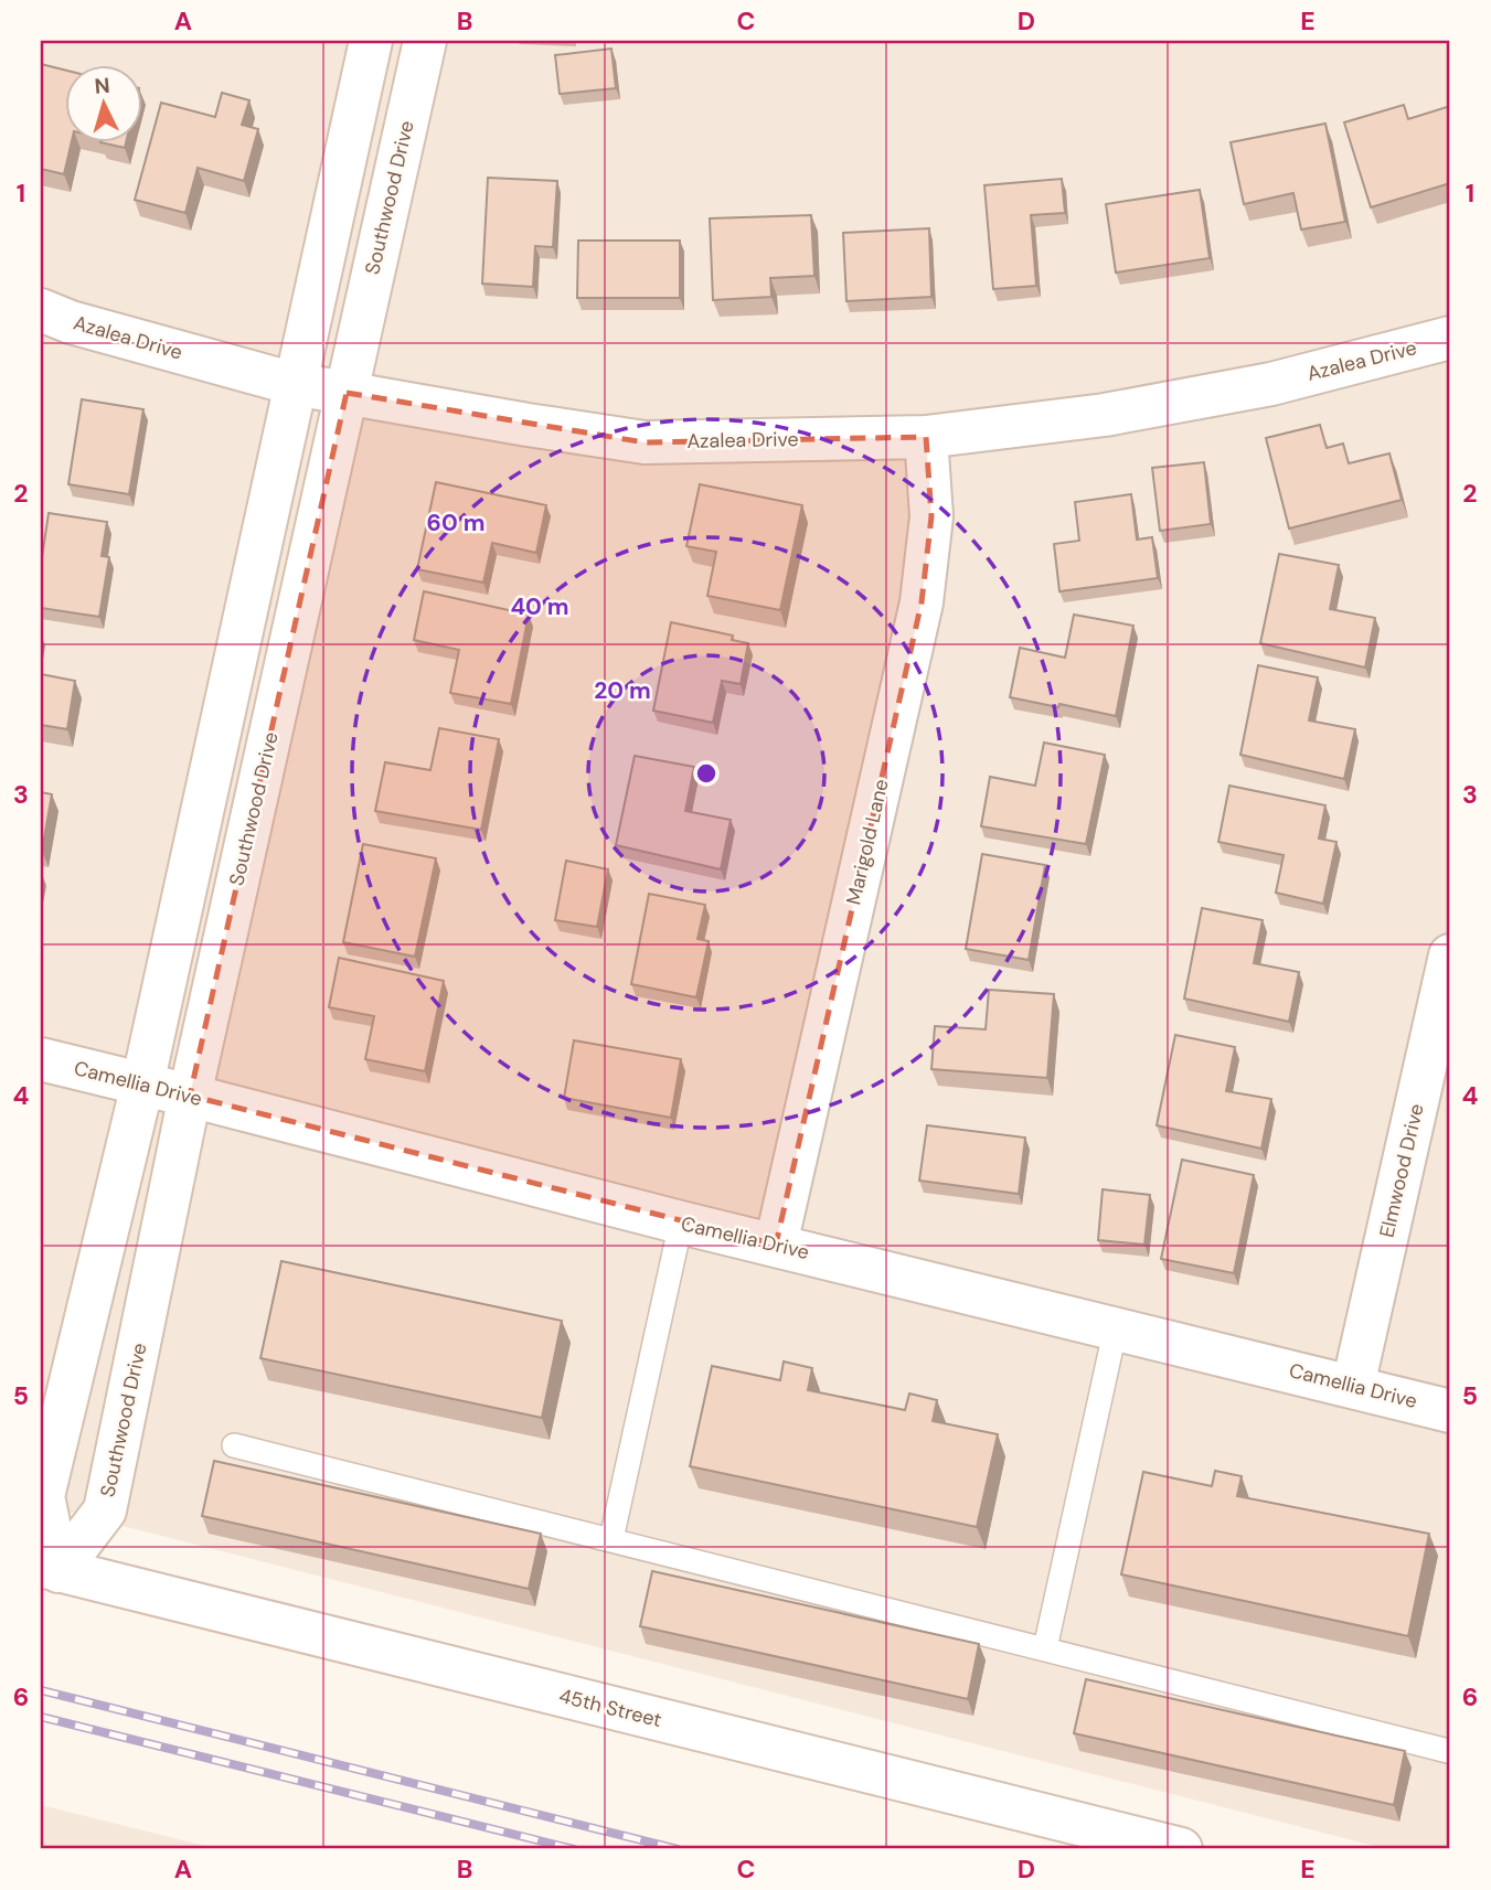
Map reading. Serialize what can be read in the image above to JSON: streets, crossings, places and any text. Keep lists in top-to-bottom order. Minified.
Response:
{"streets":{"street":["Southwood Drive","Azalea Drive","Marigold Lane","Camellia Drive","Elmwood Drive","45th Street"]},"crossings":[["Southwood Drive","Azalea Drive"],["Southwood Drive","Camellia Drive"],["Southwood Drive","45th Street"],["Azalea Drive","Marigold Lane"],["Marigold Lane","Camellia Drive"],["Camellia Drive","Elmwood Drive"]],"north":"top","grid":{"columns":["A","B","C","D","E"],"rows":["1","2","3","4","5","6"]},"rings":["60 m","40 m","20 m"]}
